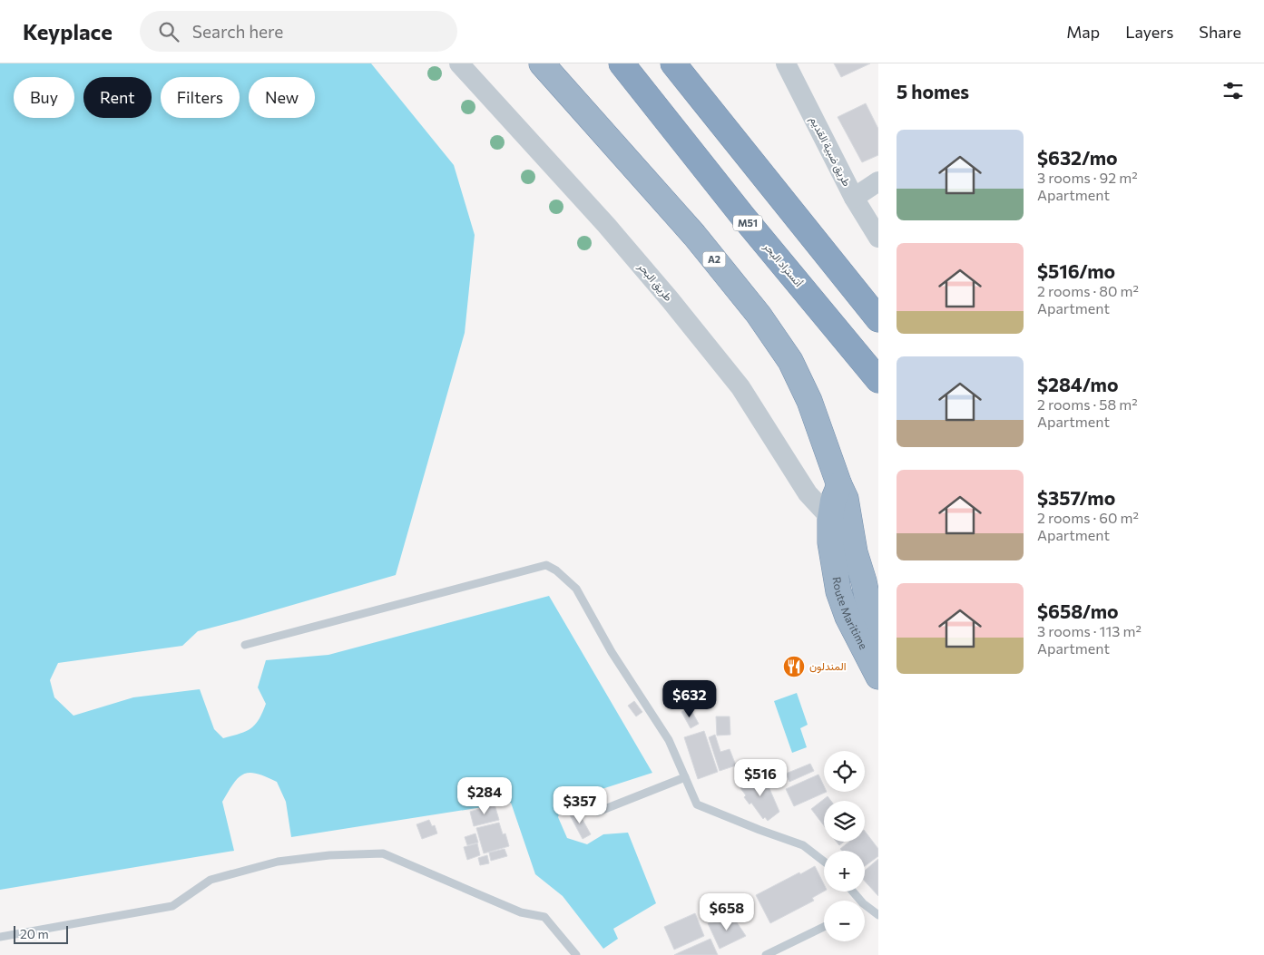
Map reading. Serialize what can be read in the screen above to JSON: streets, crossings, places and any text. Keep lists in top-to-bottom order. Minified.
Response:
{"streets":{"highway":["M51","A2","أتستراد البحر","Route Maritime"],"street":["طريق ضبية القديم","طريق البحر"]},"crossings":[["A2","طريق البحر"],["A2","Route Maritime"],["طريق البحر","Route Maritime"]],"places":{"restaurant":["المندلون"]},"scale_bar":"20 m","page":{"header":"Keyplace","search":"Search here","nav":["Map","Layers","Share"],"heading":"5 homes","chip":["Buy","Rent","Filters","New"],"list":[{"name":"$632/mo","note":"3 rooms · 92 m² · Apartment"},{"name":"$516/mo","note":"2 rooms · 80 m² · Apartment"},{"name":"$284/mo","note":"2 rooms · 58 m² · Apartment"},{"name":"$357/mo","note":"2 rooms · 60 m² · Apartment"},{"name":"$658/mo","note":"3 rooms · 113 m² · Apartment"}],"price":["$632","$516","$284","$357","$658"],"map_buttons":["+","−"],"scale":"20 m"}}
